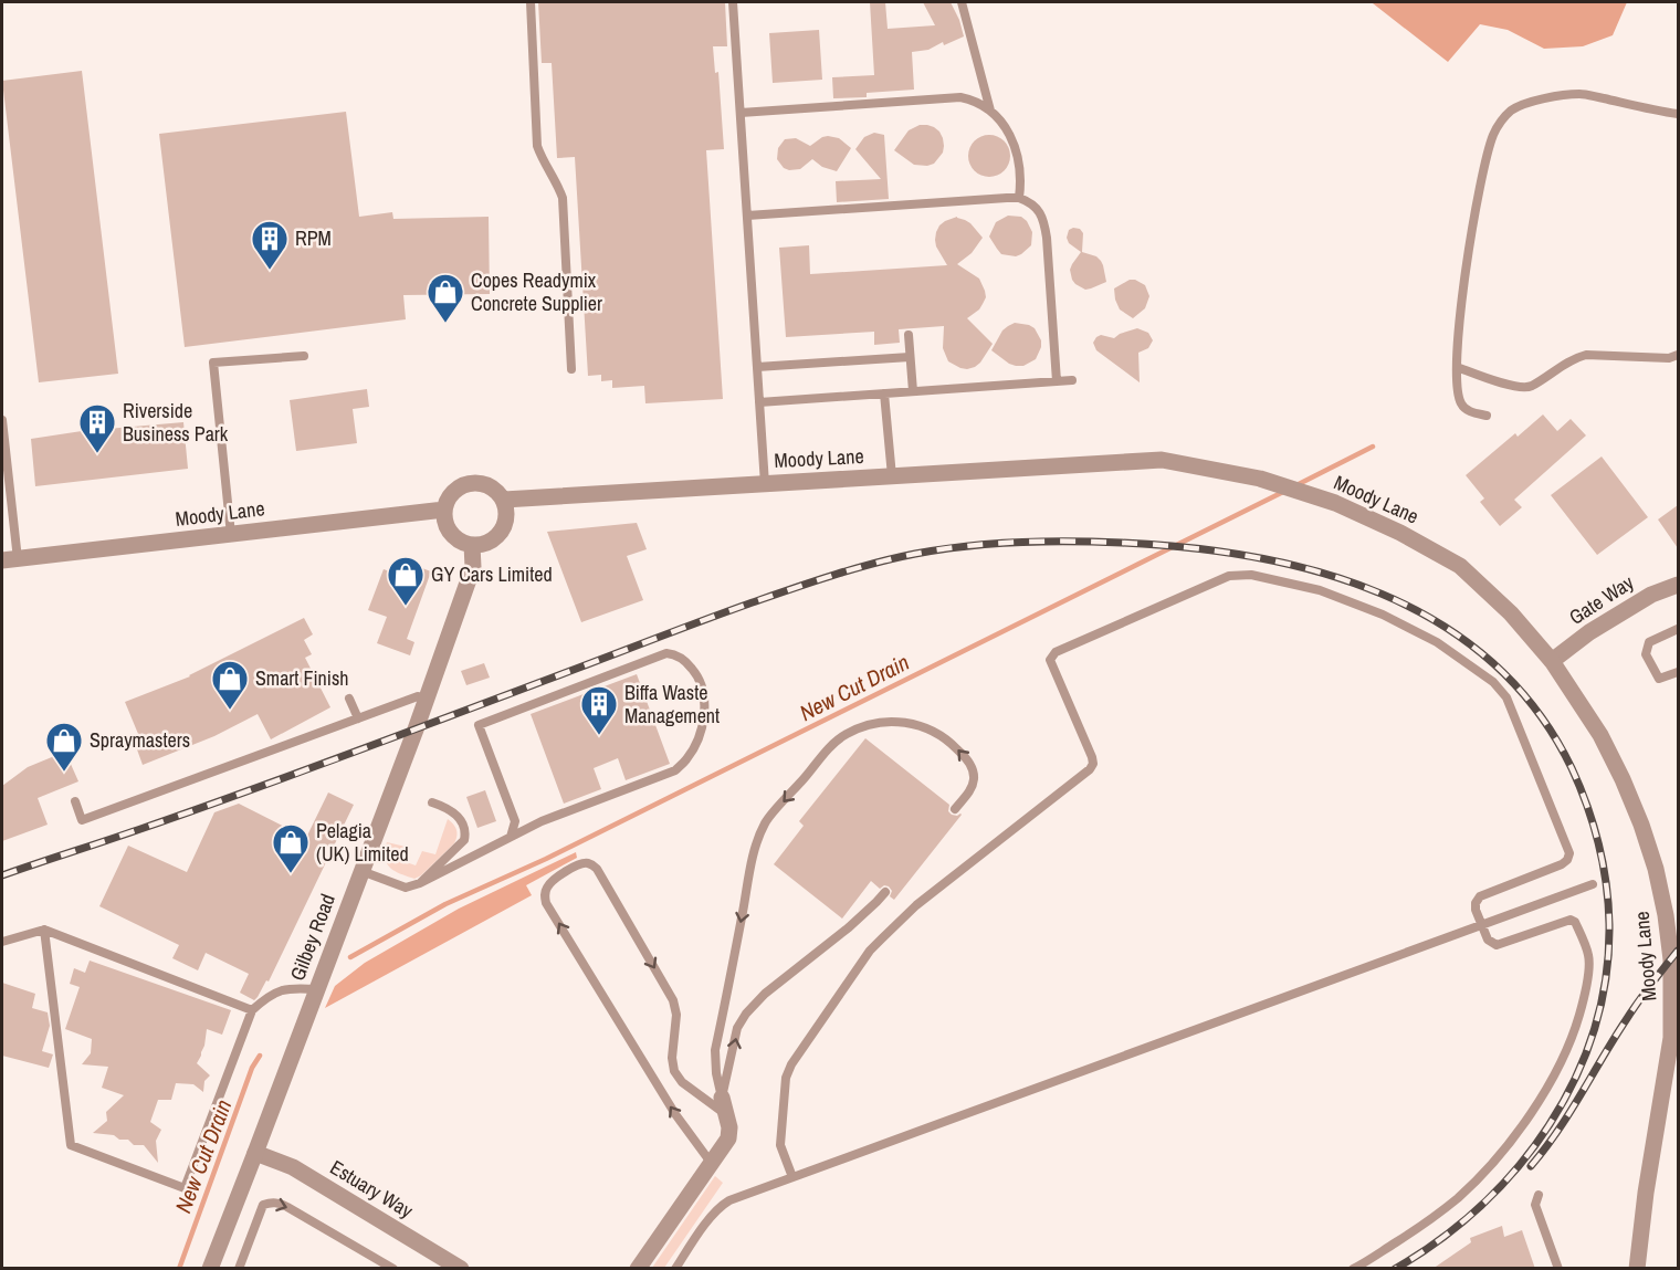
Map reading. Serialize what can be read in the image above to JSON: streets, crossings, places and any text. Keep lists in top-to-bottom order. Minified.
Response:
{"streets":{"street":["Moody Lane","Gate Way","Gilbey Road","Estuary Way"]},"crossings":[["Moody Lane","Gate Way"],["Moody Lane","Gilbey Road"],["Gilbey Road","Estuary Way"]],"water":["New Cut Drain"],"places":{"building":["RPM","Riverside Business Park","Biffa Waste Management"],"shop":["Copes Readymix Concrete Supplier","GY Cars Limited","Smart Finish","Spraymasters","Pelagia (UK) Limited"]}}
